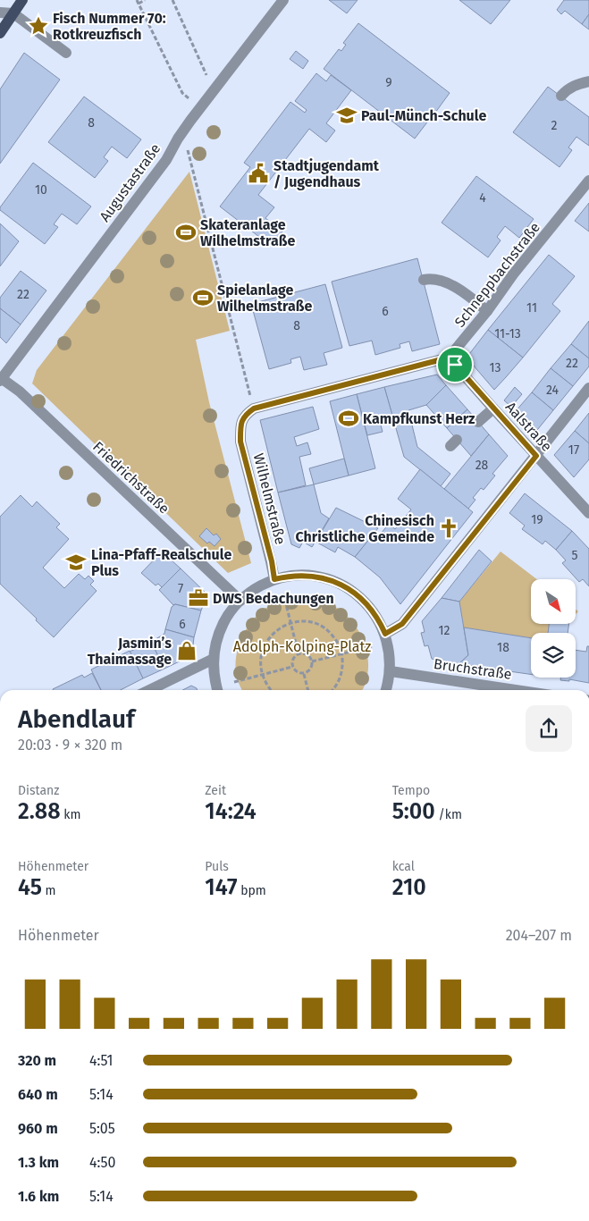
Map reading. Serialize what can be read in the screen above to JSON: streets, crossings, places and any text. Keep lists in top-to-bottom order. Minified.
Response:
{"streets":{"street":["Augustastraße","Schneppbachstraße","Aalstraße","Friedrichstraße","Wilhelmstraße","Bruchstraße"]},"crossings":[["Augustastraße","Friedrichstraße"],["Schneppbachstraße","Aalstraße"],["Schneppbachstraße","Wilhelmstraße"],["Aalstraße","Wilhelmstraße"]],"parks":["Adolph-Kolping-Platz"],"places":{"place":["Fisch Nummer 70: Rotkreuzfisch"],"school or university":["Paul-Münch-Schule","Lina-Pfaff-Realschule Plus"],"public building":["Stadtjugendamt / Jugendhaus"],"sports":["Skateranlage Wilhelmstraße","Spielanlage Wilhelmstraße","Kampfkunst Herz"],"church":["Chinesisch Christliche Gemeinde"],"office":["DWS Bedachungen"],"shop":["Jasmin’s Thaimassage"]},"house_numbers":["9","8","2","10","4","22","11","6","8","11-13","22","13","24","17","28","19","5","7","6","12","18"],"north":"bottom right","page":{"heading":["Abendlauf","20:03 · 9 × 320 m"],"stats":[["Distanz","2.88 km"],["Zeit","14:24"],["Tempo","5:00 /km"],["Höhenmeter","45 m"],["Puls","147 bpm"],["kcal","210"]],"chart":["Höhenmeter","204–207 m"],"list":[{"name":"320 m","note":"4:51"},{"name":"640 m","note":"5:14"},{"name":"960 m","note":"5:05"},{"name":"1.3 km","note":"4:50"},{"name":"1.6 km","note":"5:14"}]}}
